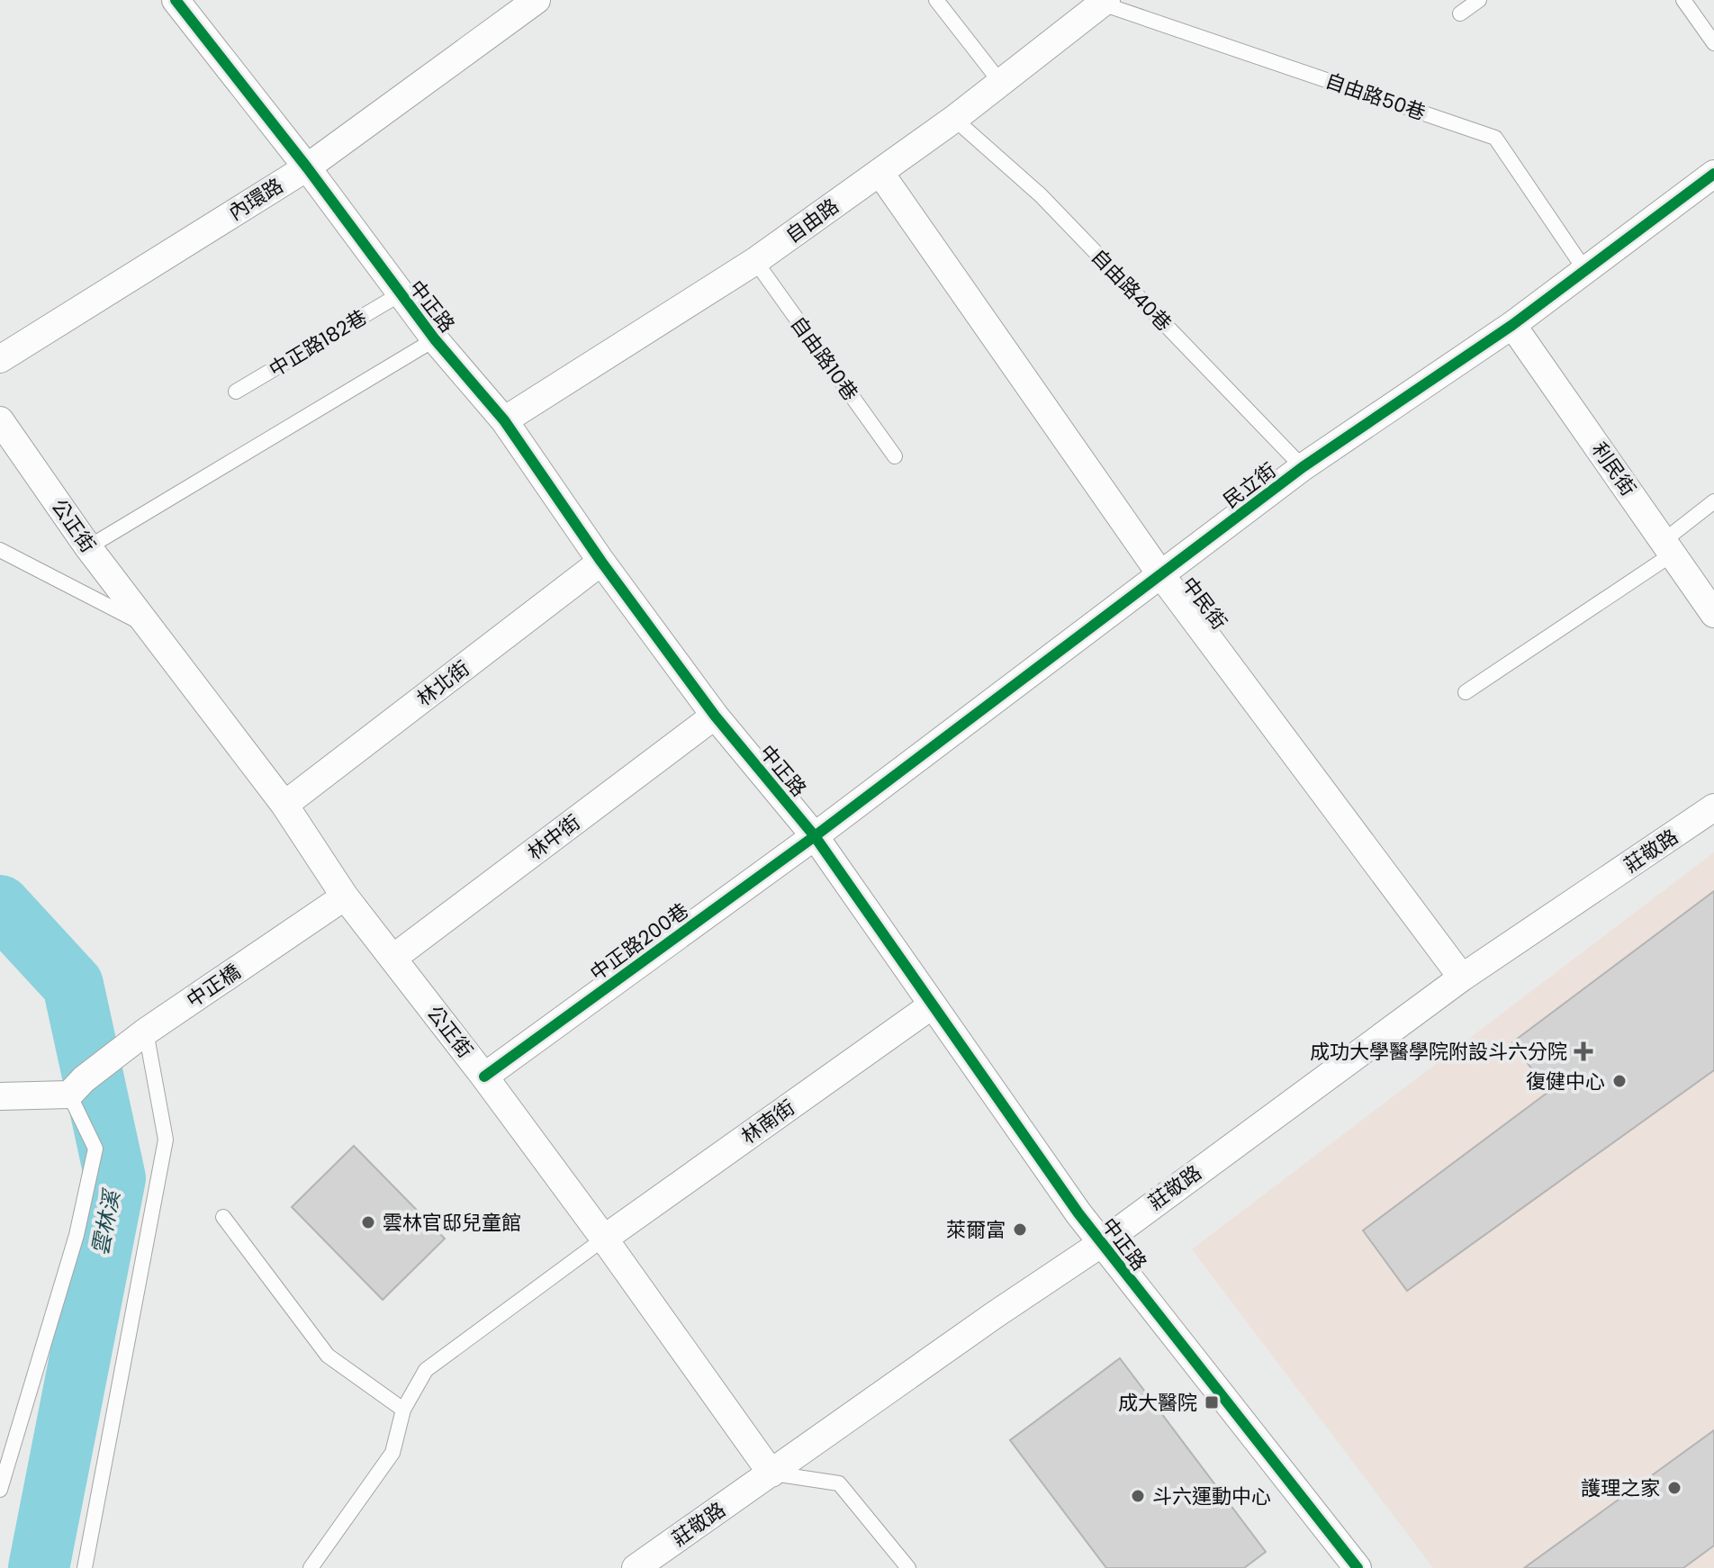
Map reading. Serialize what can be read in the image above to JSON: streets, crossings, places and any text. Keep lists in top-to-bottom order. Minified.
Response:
{"streets":{"street":["內環路","自由路","中正路","利民街","民立街","公正街","中民街","林北街","林中街","莊敬路","中正路200巷","中正橋","林南街"],"lane":["自由路50巷","自由路40巷","中正路182巷","自由路10巷"]},"crossings":[["自由路50巷","自由路"],["自由路50巷","民立街"],["內環路","中正路"],["自由路","自由路40巷"],["自由路","中正路"],["自由路","自由路10巷"],["自由路","中民街"],["自由路40巷","民立街"],["中正路","中正路182巷"],["中正路","民立街"],["中正路","林北街"],["中正路","林中街"],["中正路","莊敬路"],["中正路","中正路200巷"],["中正路","林南街"],["利民街","民立街"],["民立街","中民街"],["民立街","中正路200巷"],["公正街","林北街"],["公正街","林中街"],["公正街","莊敬路"],["公正街","中正路200巷"],["公正街","中正橋"],["公正街","林南街"],["中民街","莊敬路"]],"water":["雲林溪"],"places":{"health":["成功大學醫學院附設斗六分院"],"other":["復健中心","雲林官邸兒童館","萊爾富","護理之家","斗六運動中心"],"transit":["成大醫院"]}}
